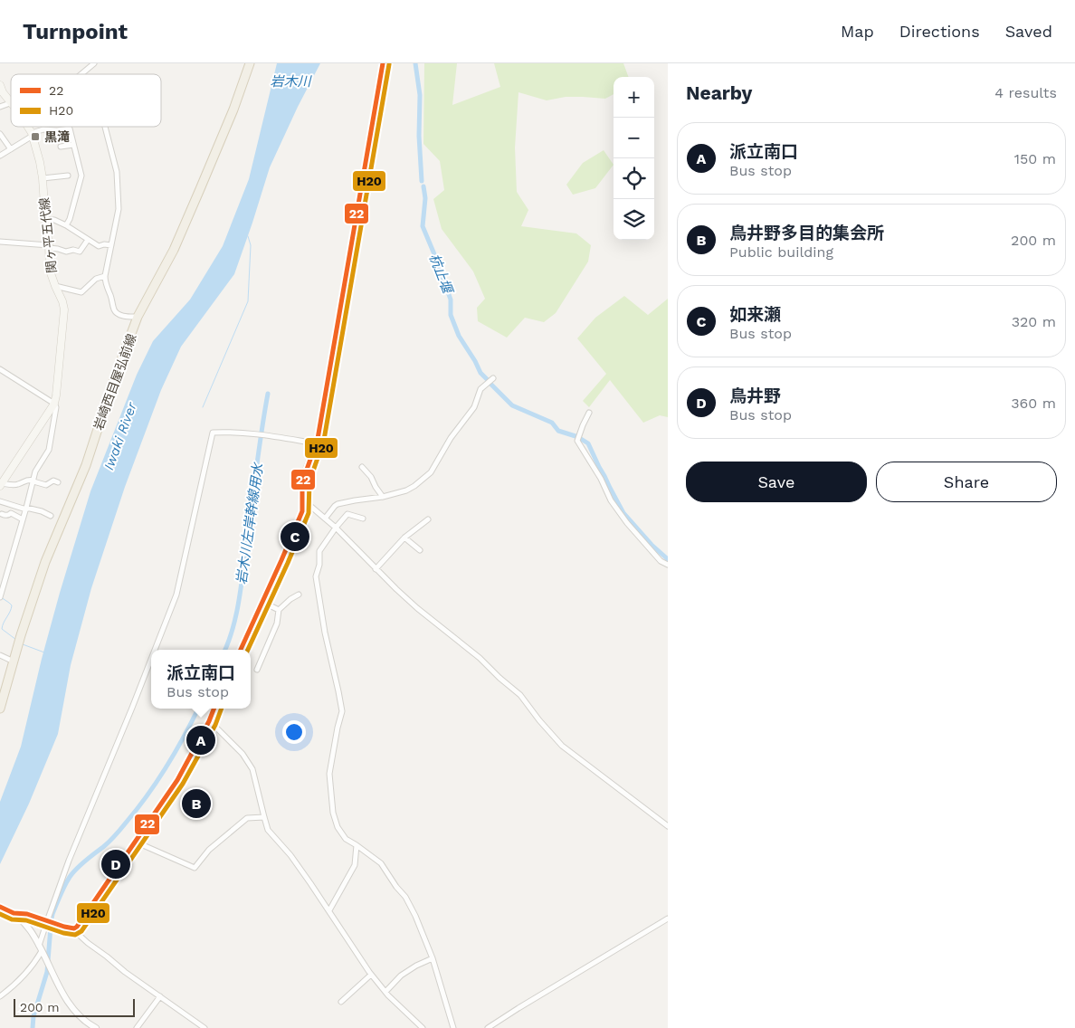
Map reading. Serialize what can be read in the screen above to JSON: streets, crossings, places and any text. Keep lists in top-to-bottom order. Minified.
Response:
{"streets":{"main road":["関ヶ平五代線","岩崎西目屋弘前線"]},"water":["岩木川","杭止堰","Iwaki River","岩木川左岸幹線用水"],"places":{"transit":["黒滝"]},"lines":["transit line 22","transit line H20"],"legend":["22","H20"],"scale_bar":"200 m","page":{"header":"Turnpoint","nav":["Map","Directions","Saved"],"heading":["Nearby","4 results"],"map_buttons":["+","−"],"list":[{"mark":"A","name":"派立南口","note":"Bus stop","value":"150 m"},{"mark":"B","name":"鳥井野多目的集会所","note":"Public building","value":"200 m"},{"mark":"C","name":"如来瀬","note":"Bus stop","value":"320 m"},{"mark":"D","name":"鳥井野","note":"Bus stop","value":"360 m"}],"buttons":["Save","Share"],"pins":["C","A","B","D"],"popup":["派立南口","Bus stop"],"scale":"200 m"}}
